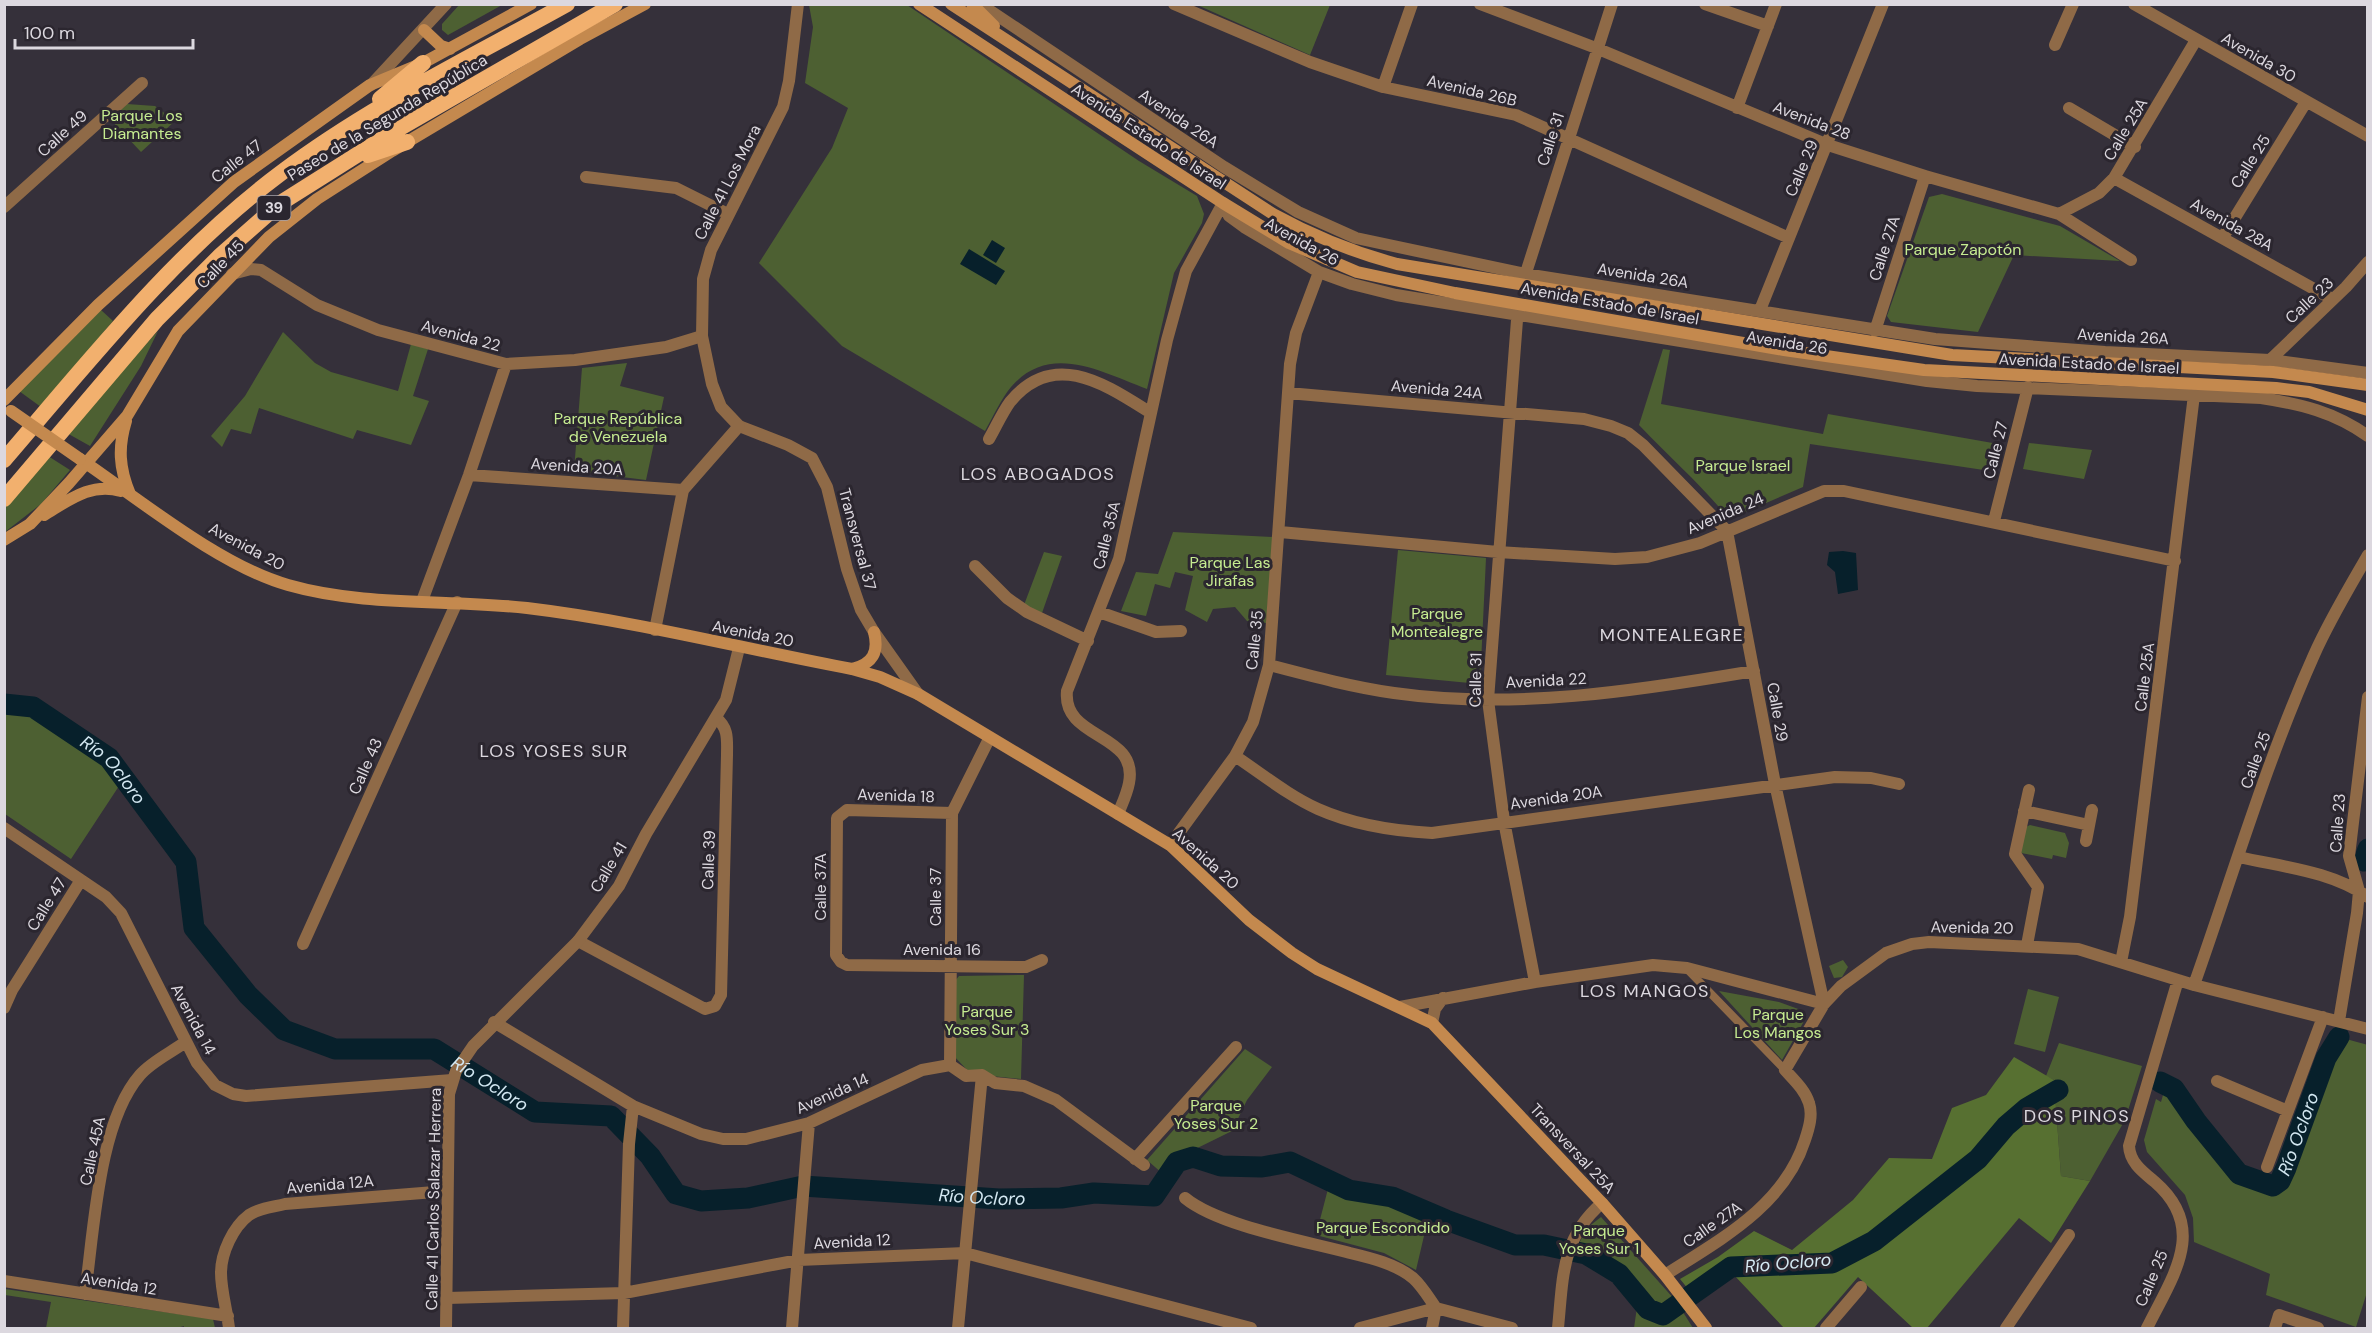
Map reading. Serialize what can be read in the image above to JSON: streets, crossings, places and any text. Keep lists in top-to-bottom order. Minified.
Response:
{"streets":{"highway":["Paseo de la Segunda República","39"],"main road":["Avenida Estado de Israel","Calle 47","Calle 45","Avenida 20","Transversal 25A"],"street":["Avenida 30","Avenida 26B","Avenida 26A","Avenida 28","Calle 25A","Calle 49","Calle 31","Calle 25","Calle 29","Calle 41 Los Mora","Avenida 28A","Avenida 26","Calle 27A","Calle 23","Avenida 22","Avenida 24A","Calle 27","Avenida 20A","Avenida 24","Calle 35A","Transversal 37","Calle 35","Calle 43","Avenida 18","Calle 39","Calle 41","Calle 37A","Calle 37","Avenida 16","Avenida 14","Calle 45A","Avenida 12A","Calle 41 Carlos Salazar Herrera","Avenida 12"]},"crossings":[["Avenida 30","Calle 25A"],["Avenida 30","Calle 25"],["Avenida 26B","Calle 31"],["Avenida 26B","Calle 29"],["Avenida 26A","Avenida Estado de Israel"],["Avenida 26A","Calle 31"],["Avenida 26A","Calle 29"],["Avenida 26A","Calle 27A"],["Avenida 26A","Calle 23"],["Avenida 28","Calle 25A"],["Avenida 28","Calle 31"],["Avenida 28","Calle 29"],["Avenida 28","Calle 27A"],["Calle 25A","Avenida 28A"],["Calle 25A","Avenida 26"],["Calle 25A","Avenida 24"],["Calle 25A","Avenida 20"],["Avenida Estado de Israel","Calle 31"],["Avenida Estado de Israel","Avenida 26"],["Avenida Estado de Israel","Calle 35A"],["Calle 31","Avenida 26"],["Calle 31","Avenida 22"],["Calle 31","Avenida 24A"],["Calle 31","Avenida 20A"],["Calle 31","Avenida 24"],["Calle 47","Avenida 20"],["Calle 47","Avenida 14"],["Calle 25","Avenida 28A"],["Calle 25","Avenida 20"],["Calle 29","Avenida 22"],["Calle 29","Avenida 24A"],["Calle 29","Avenida 20A"],["Calle 29","Avenida 24"],["Calle 29","Avenida 20"],["Calle 41 Los Mora","Avenida 22"],["Calle 41 Los Mora","Transversal 37"],["Avenida 28A","Calle 23"],["Avenida 26","Calle 27"],["Avenida 26","Calle 35A"],["Avenida 26","Calle 35"],["Calle 27A","Transversal 25A"],["Calle 45","Avenida 20"],["Calle 23","Avenida 20"],["Avenida 22","Calle 35"],["Avenida 24A","Avenida 24"],["Avenida 24A","Calle 35"],["Calle 27","Avenida 24"],["Avenida 20A","Calle 35"],["Avenida 24","Calle 35"],["Calle 35A","Avenida 20"],["Transversal 37","Avenida 20"],["Avenida 20","Calle 35"],["Avenida 20","Calle 43"],["Avenida 20","Calle 41"],["Avenida 20","Calle 37"],["Avenida 20","Transversal 25A"],["Avenida 18","Calle 37A"],["Avenida 18","Calle 37"],["Calle 39","Calle 41"],["Calle 41","Avenida 14"],["Calle 41","Calle 41 Carlos Salazar Herrera"],["Calle 37A","Avenida 16"],["Calle 37","Avenida 16"],["Calle 37","Avenida 14"],["Avenida 14","Calle 45A"],["Avenida 14","Calle 41 Carlos Salazar Herrera"],["Calle 45A","Avenida 12"],["Avenida 12A","Calle 41 Carlos Salazar Herrera"],["Avenida 12A","Avenida 12"],["Calle 41 Carlos Salazar Herrera","Avenida 12"]],"districts":["LOS ABOGADOS","MONTEALEGRE","LOS YOSES SUR","LOS MANGOS","DOS PINOS"],"water":["Río Ocloro"],"parks":["Parque Los Diamantes","Parque Zapotón","Parque República de Venezuela","Parque Israel","Parque Las Jirafas","Parque Montealegre","Parque Yoses Sur 3","Parque Los Mangos","Parque Yoses Sur 2","Parque Escondido","Parque Yoses Sur 1"],"scale_bar":"100 m"}
